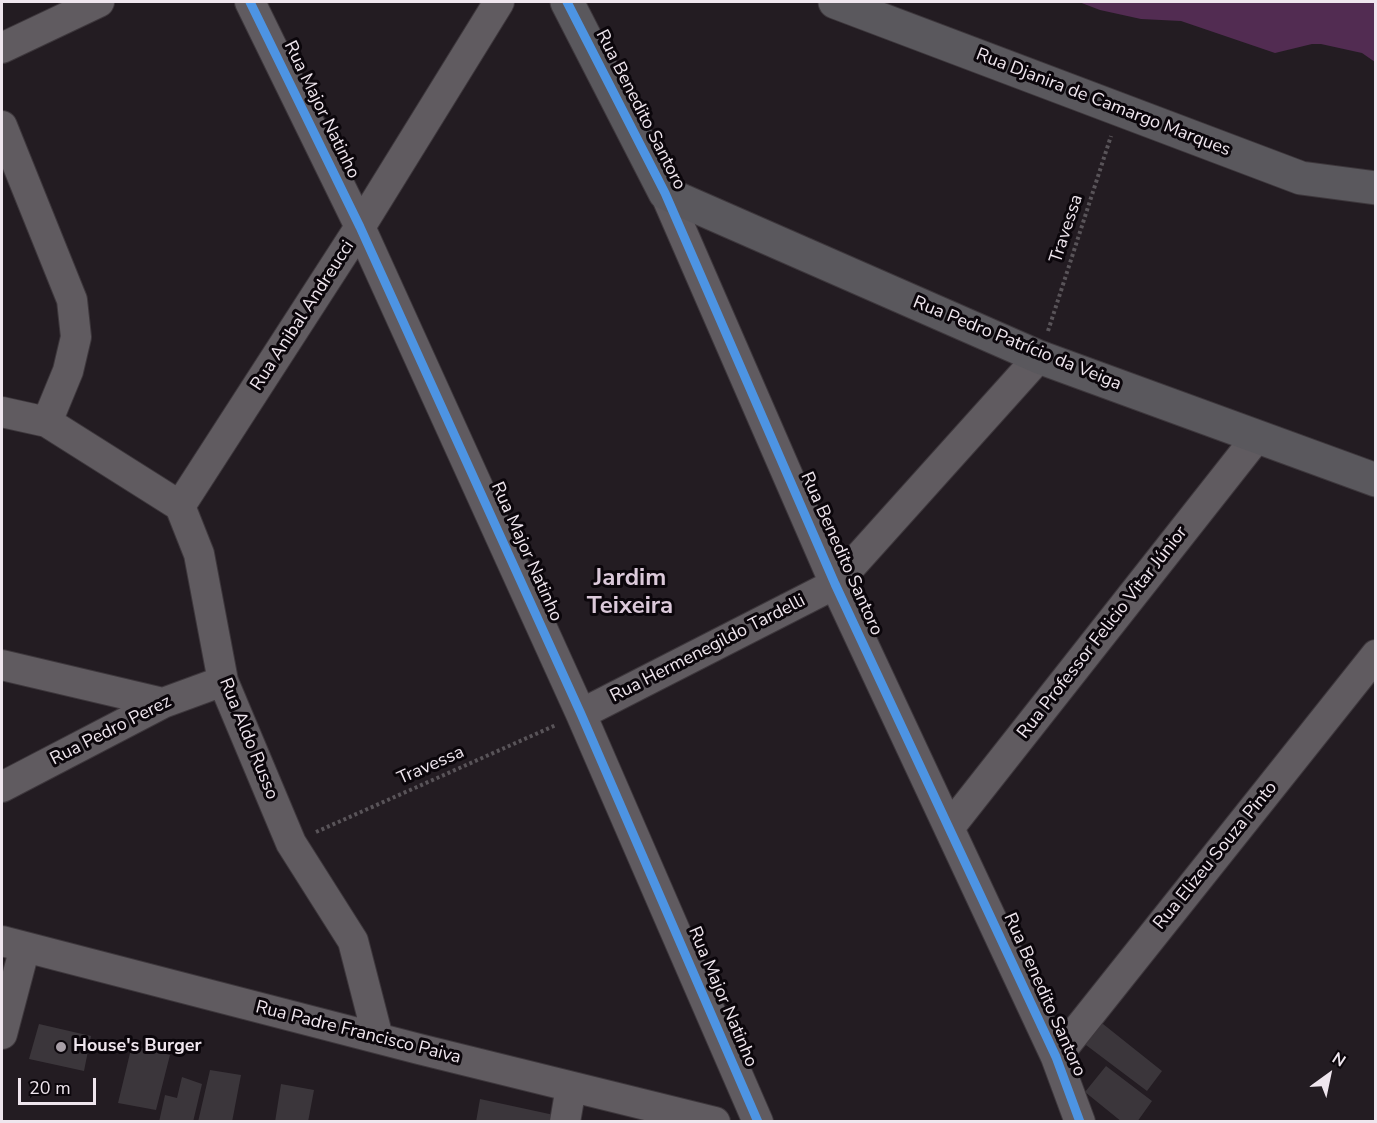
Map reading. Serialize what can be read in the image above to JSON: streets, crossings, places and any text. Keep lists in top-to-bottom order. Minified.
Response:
{"streets":{"street":["Rua Djanira de Camargo Marques","Rua Major Natinho","Rua Benedito Santoro","Rua Anibal Andreucci","Rua Pedro Patrício da Veiga","Rua Professor Felicio Vitar Júnior","Rua Hermenegildo Tardelli","Rua Pedro Perez","Rua Aldo Russo","Rua Elizeu Souza Pinto","Rua Padre Francisco Paiva"],"path":["Travessa"]},"crossings":[["Rua Djanira de Camargo Marques","Travessa"],["Rua Major Natinho","Travessa"],["Rua Major Natinho","Rua Anibal Andreucci"],["Rua Major Natinho","Rua Hermenegildo Tardelli"],["Rua Benedito Santoro","Rua Pedro Patrício da Veiga"],["Rua Benedito Santoro","Rua Professor Felicio Vitar Júnior"],["Rua Benedito Santoro","Rua Hermenegildo Tardelli"],["Rua Benedito Santoro","Rua Elizeu Souza Pinto"],["Travessa","Rua Pedro Patrício da Veiga"],["Travessa","Rua Hermenegildo Tardelli"],["Travessa","Rua Aldo Russo"],["Rua Anibal Andreucci","Rua Aldo Russo"],["Rua Pedro Patrício da Veiga","Rua Professor Felicio Vitar Júnior"],["Rua Pedro Perez","Rua Aldo Russo"],["Rua Aldo Russo","Rua Padre Francisco Paiva"]],"districts":["Jardim Teixeira"],"places":["House's Burger"],"scale_bar":"20 m","north":"top right"}
